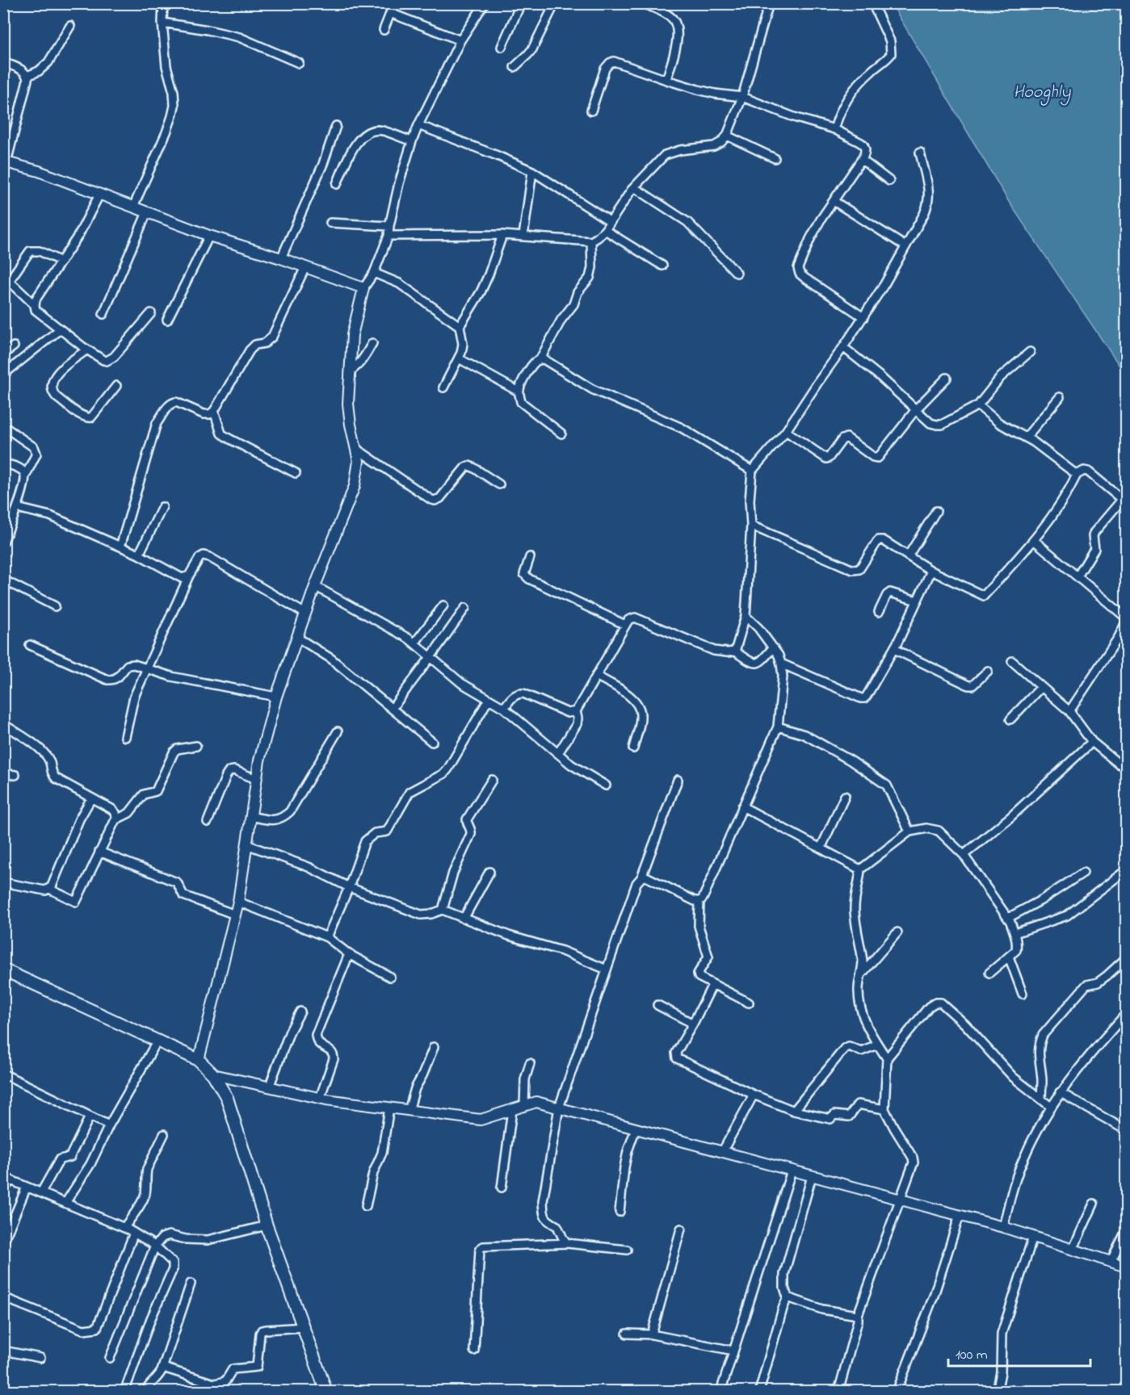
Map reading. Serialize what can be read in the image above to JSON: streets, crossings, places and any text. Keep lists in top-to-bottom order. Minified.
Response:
{"water":["Hooghly"],"scale_bar":"100 m"}
